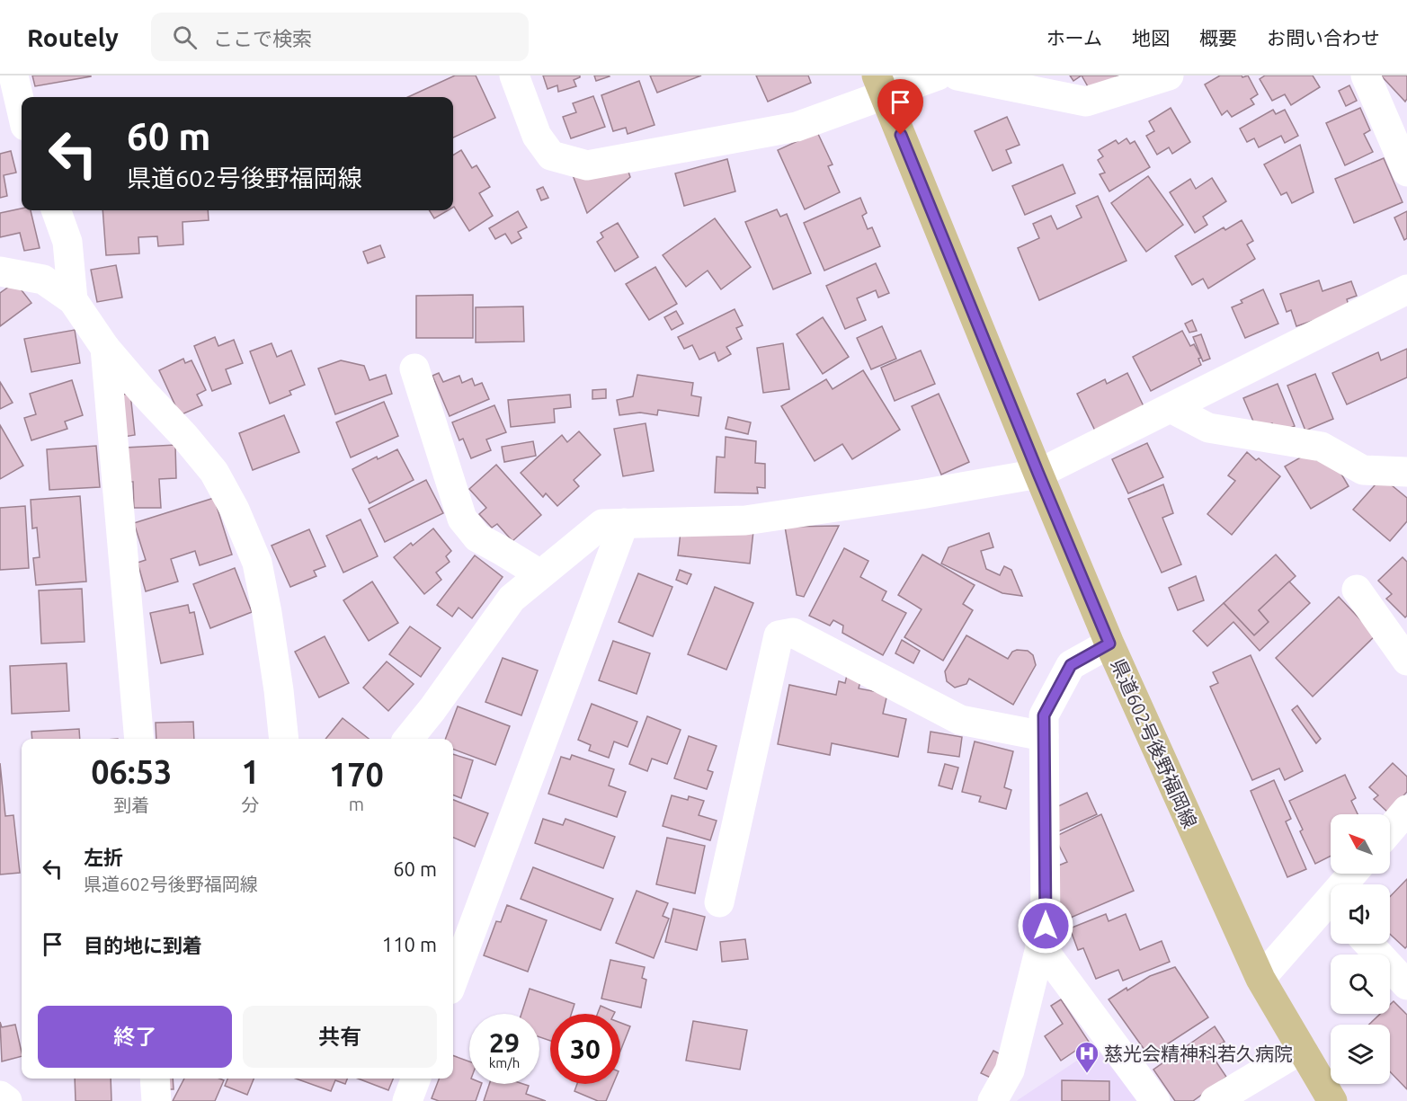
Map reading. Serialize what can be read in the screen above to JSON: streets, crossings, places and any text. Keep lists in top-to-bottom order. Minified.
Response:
{"streets":{"main road":["県道602号後野福岡線"]},"places":{"hospital":["慈光会精神科若久病院"]},"north":"top left","page":{"header":"Routely","search":"ここで検索","nav":["ホーム","地図","概要","お問い合わせ"],"turn":["60 m","県道602号後野福岡線"],"eta":["06:53","到着","1","分","170","m"],"list":[{"name":"左折","note":"県道602号後野福岡線","value":"60 m"},{"name":"目的地に到着","value":"110 m"}],"buttons":["終了","共有"],"speed":"29 km/h","limit":"30"}}
